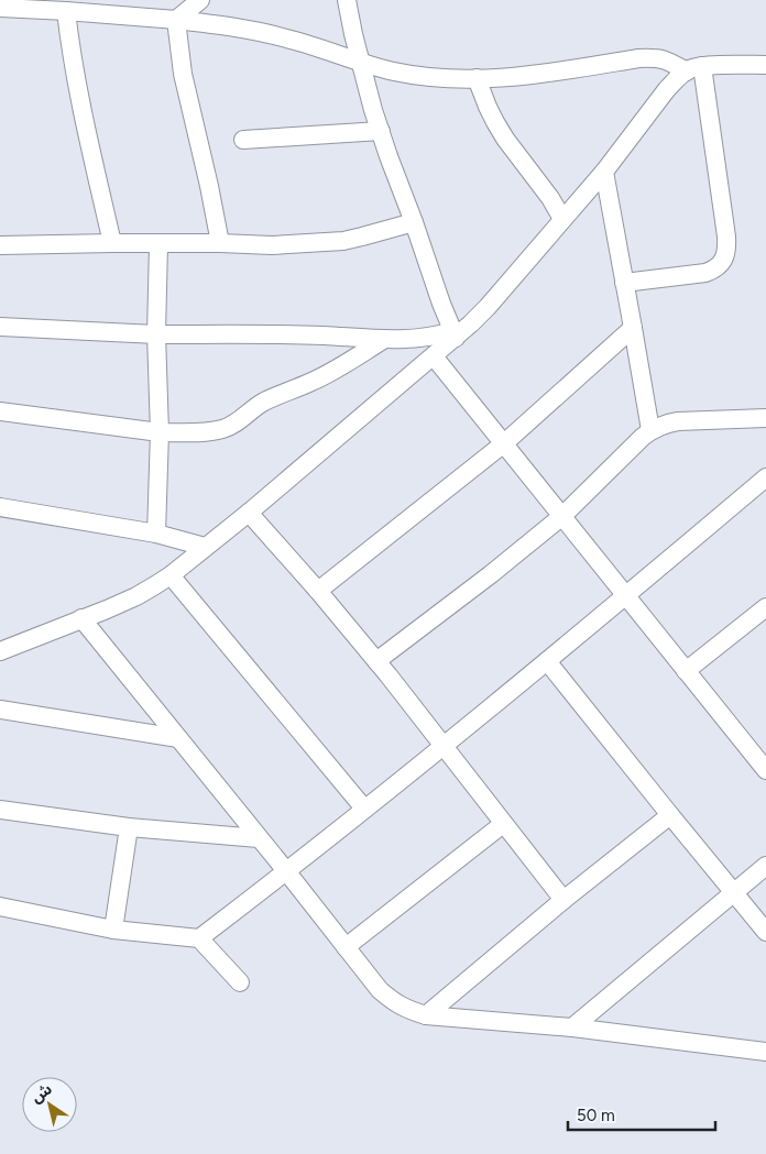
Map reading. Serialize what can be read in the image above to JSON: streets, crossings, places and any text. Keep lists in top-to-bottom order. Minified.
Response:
{"scale_bar":"50 m","north":"top left"}
